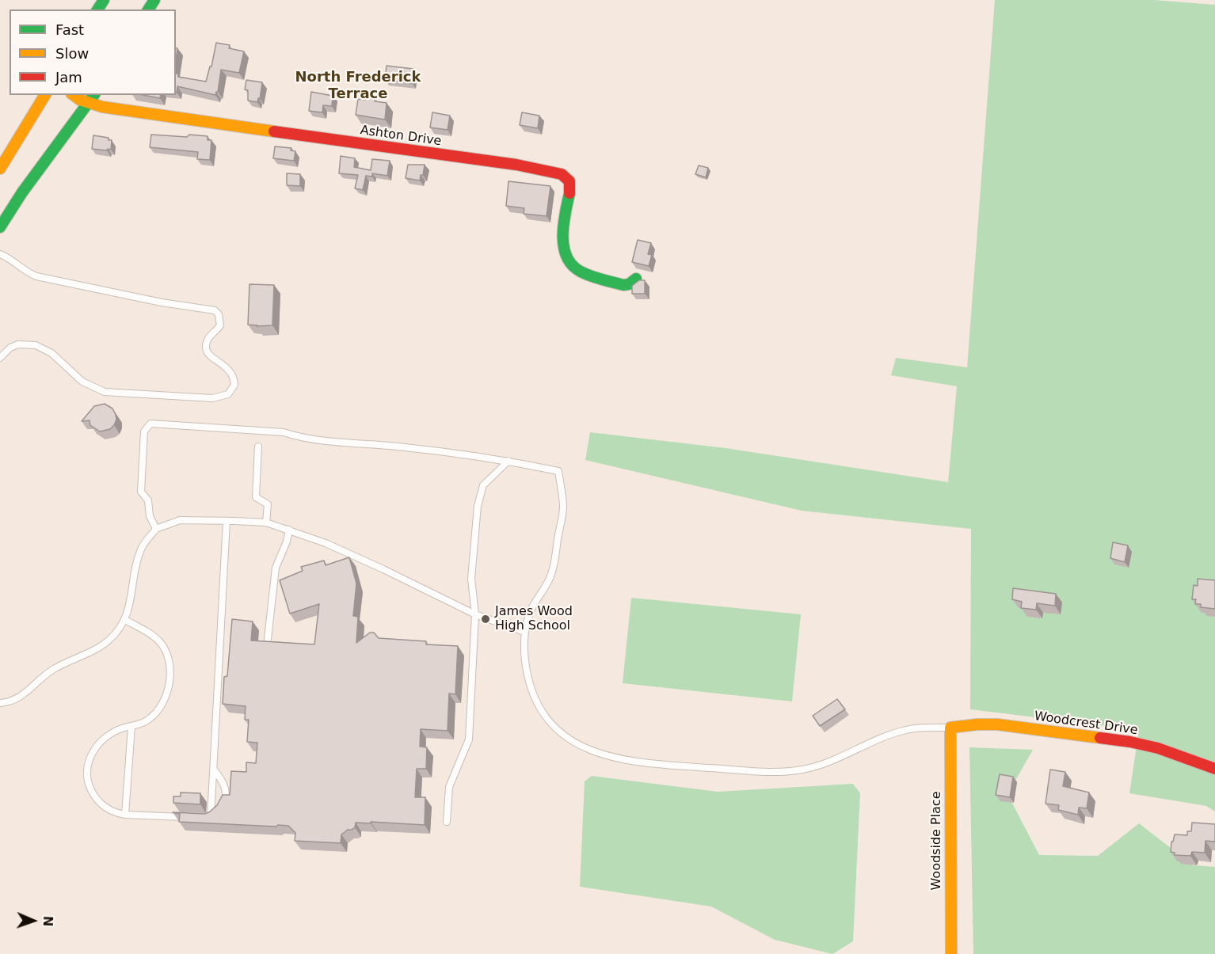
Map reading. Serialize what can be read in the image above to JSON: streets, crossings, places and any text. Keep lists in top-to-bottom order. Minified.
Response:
{"streets":{"main road":["Ashton Drive","Woodcrest Drive","Woodside Place"]},"crossings":[["Woodcrest Drive","Woodside Place"]],"districts":["North Frederick Terrace"],"places":["James Wood High School"],"legend":["Fast","Slow","Jam"],"north":"right"}
